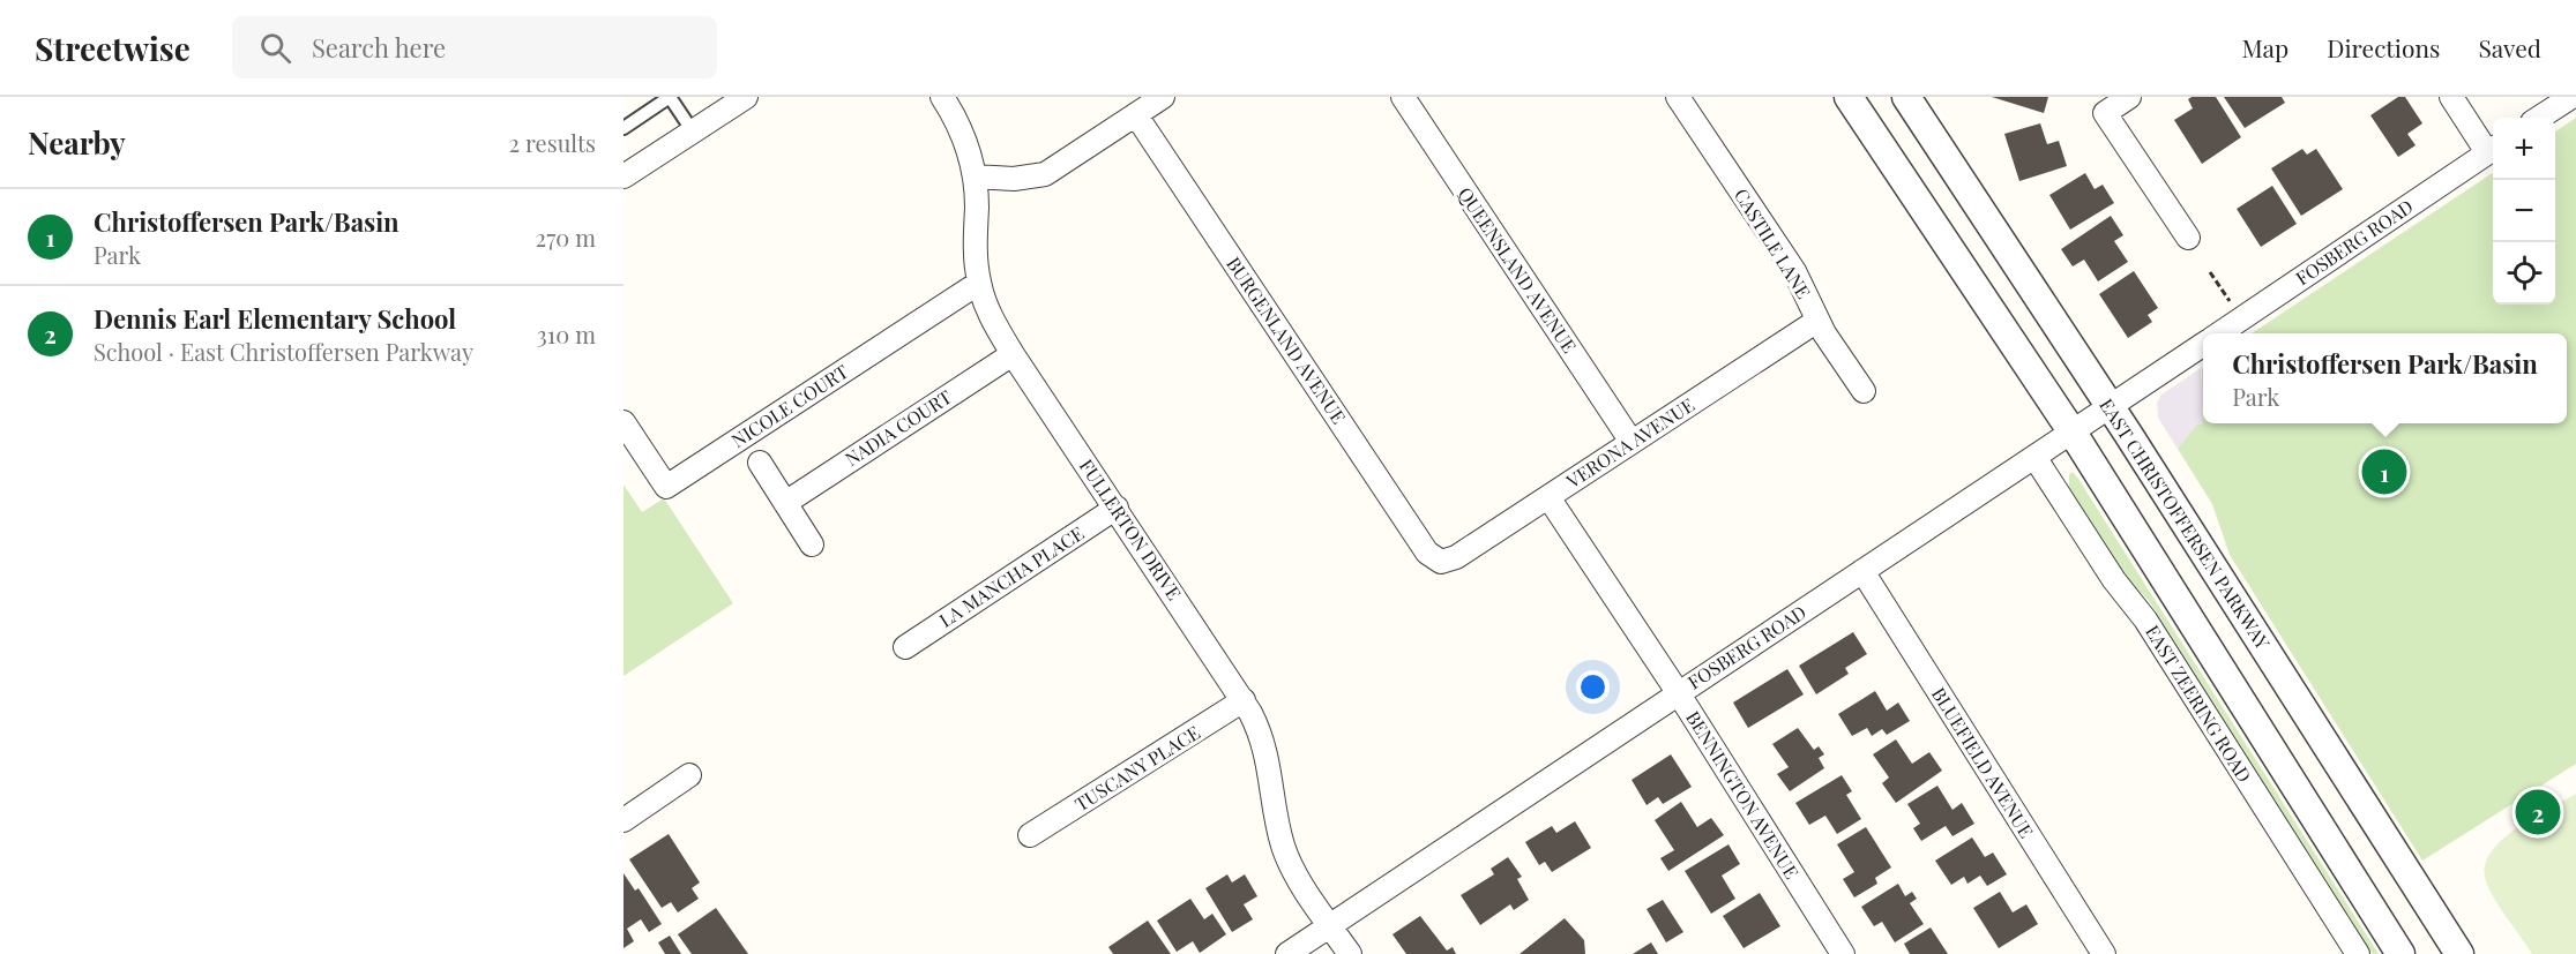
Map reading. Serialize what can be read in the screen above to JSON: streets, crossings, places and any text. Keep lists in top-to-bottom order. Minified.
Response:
{"streets":{"street":["FOSBERG ROAD","CASTILE LANE","QUEENSLAND AVENUE","BURGENLAND AVENUE","NICOLE COURT","NADIA COURT","VERONA AVENUE","EAST CHRISTOFFERSEN PARKWAY","FULLERTON DRIVE","LA MANCHA PLACE","EAST ZEERING ROAD","BLUEFIELD AVENUE","TUSCANY PLACE","BENNINGTON AVENUE"]},"crossings":[["FOSBERG ROAD","EAST CHRISTOFFERSEN PARKWAY"],["FOSBERG ROAD","FULLERTON DRIVE"],["FOSBERG ROAD","EAST ZEERING ROAD"],["FOSBERG ROAD","BLUEFIELD AVENUE"],["FOSBERG ROAD","BENNINGTON AVENUE"],["CASTILE LANE","VERONA AVENUE"],["QUEENSLAND AVENUE","VERONA AVENUE"],["BURGENLAND AVENUE","VERONA AVENUE"],["NICOLE COURT","FULLERTON DRIVE"],["NADIA COURT","FULLERTON DRIVE"],["VERONA AVENUE","BENNINGTON AVENUE"],["FULLERTON DRIVE","LA MANCHA PLACE"],["FULLERTON DRIVE","TUSCANY PLACE"]],"page":{"header":"Streetwise","search":"Search here","nav":["Map","Directions","Saved"],"heading":["Nearby","2 results"],"map_buttons":["+","−"],"list":[{"mark":"1","name":"Christoffersen Park/Basin","note":"Park","value":"270 m"},{"mark":"2","name":"Dennis Earl Elementary School","note":"School · East Christoffersen Parkway","value":"310 m"}],"popup":["Christoffersen Park/Basin","Park"],"pins":["1","2"]}}
